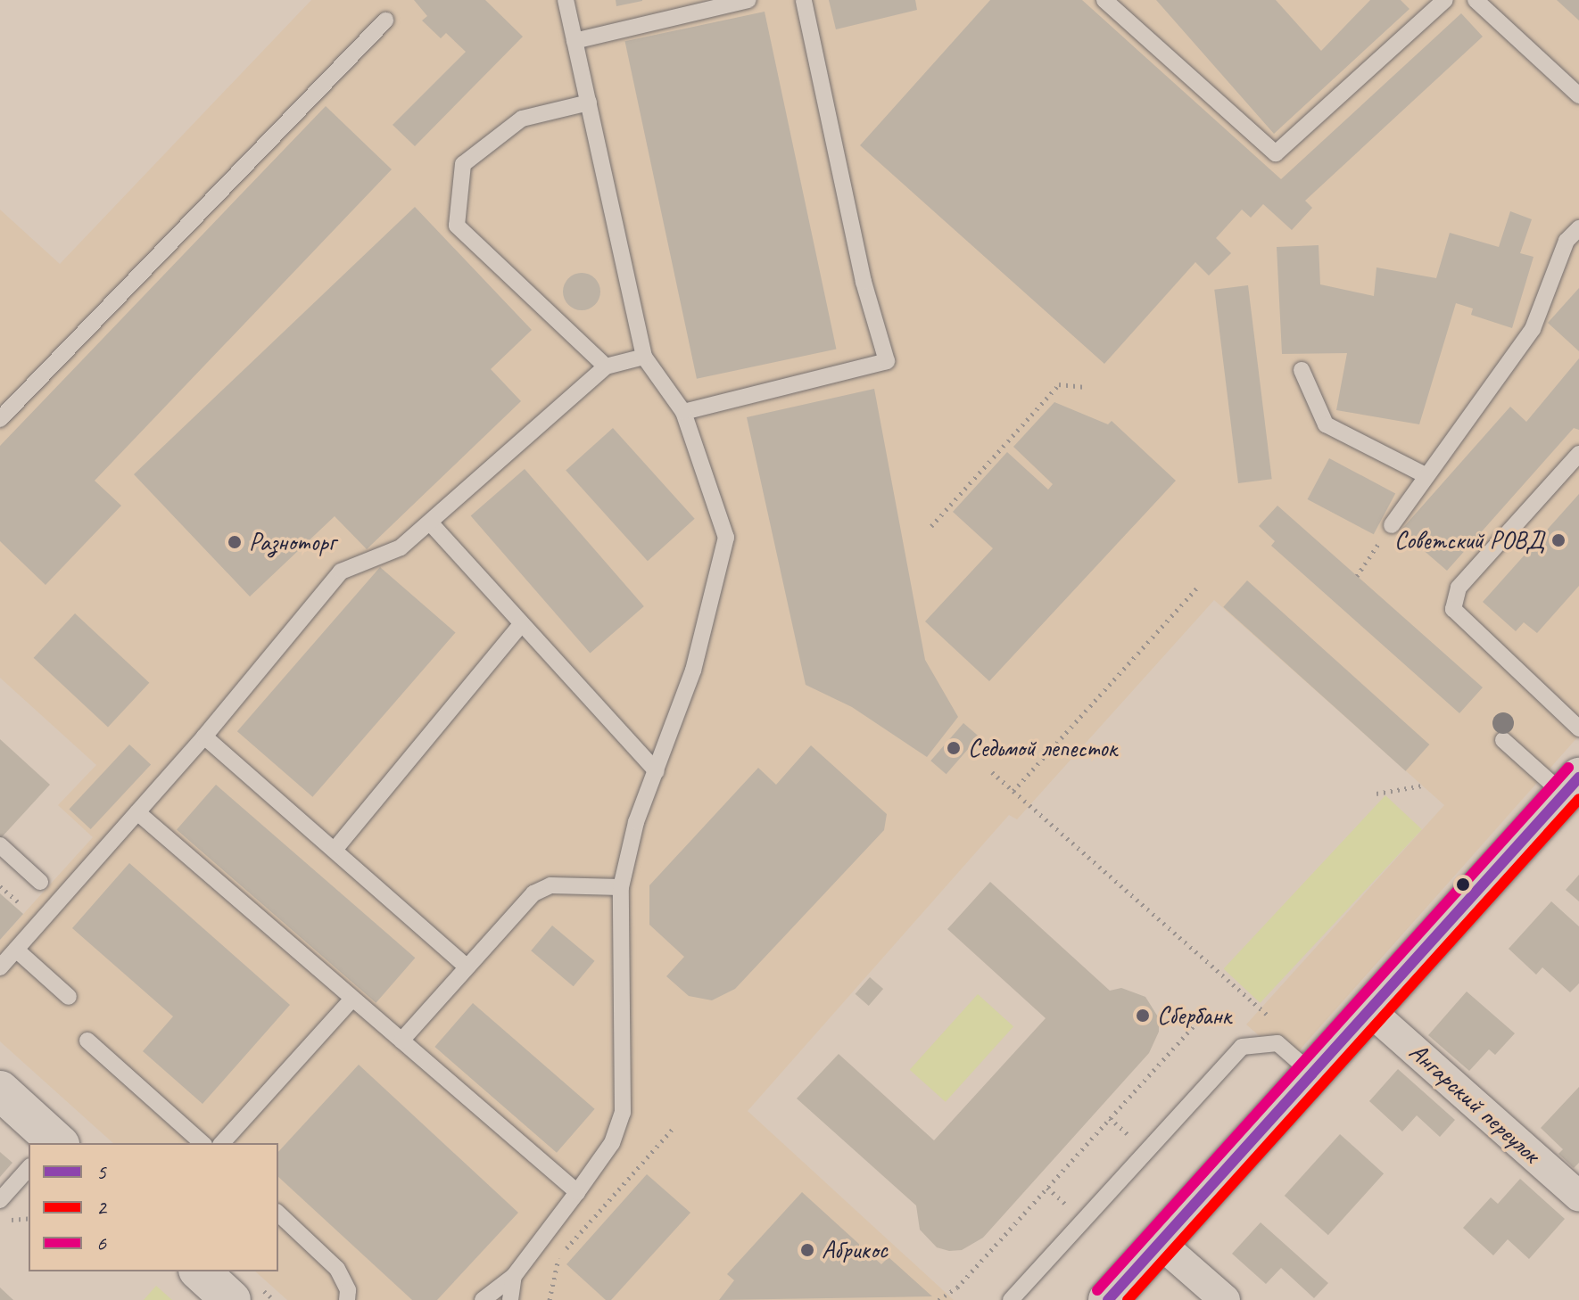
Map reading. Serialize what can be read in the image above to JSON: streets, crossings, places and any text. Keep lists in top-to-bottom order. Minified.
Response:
{"streets":{"street":["Ангарский переулок"]},"places":["Советский РОВД","Разноторг","Седьмой лепесток","Сбербанк","Абрикос"],"lines":["transit line 6","transit line 5","transit line 2"],"legend":["5","2","6"]}
